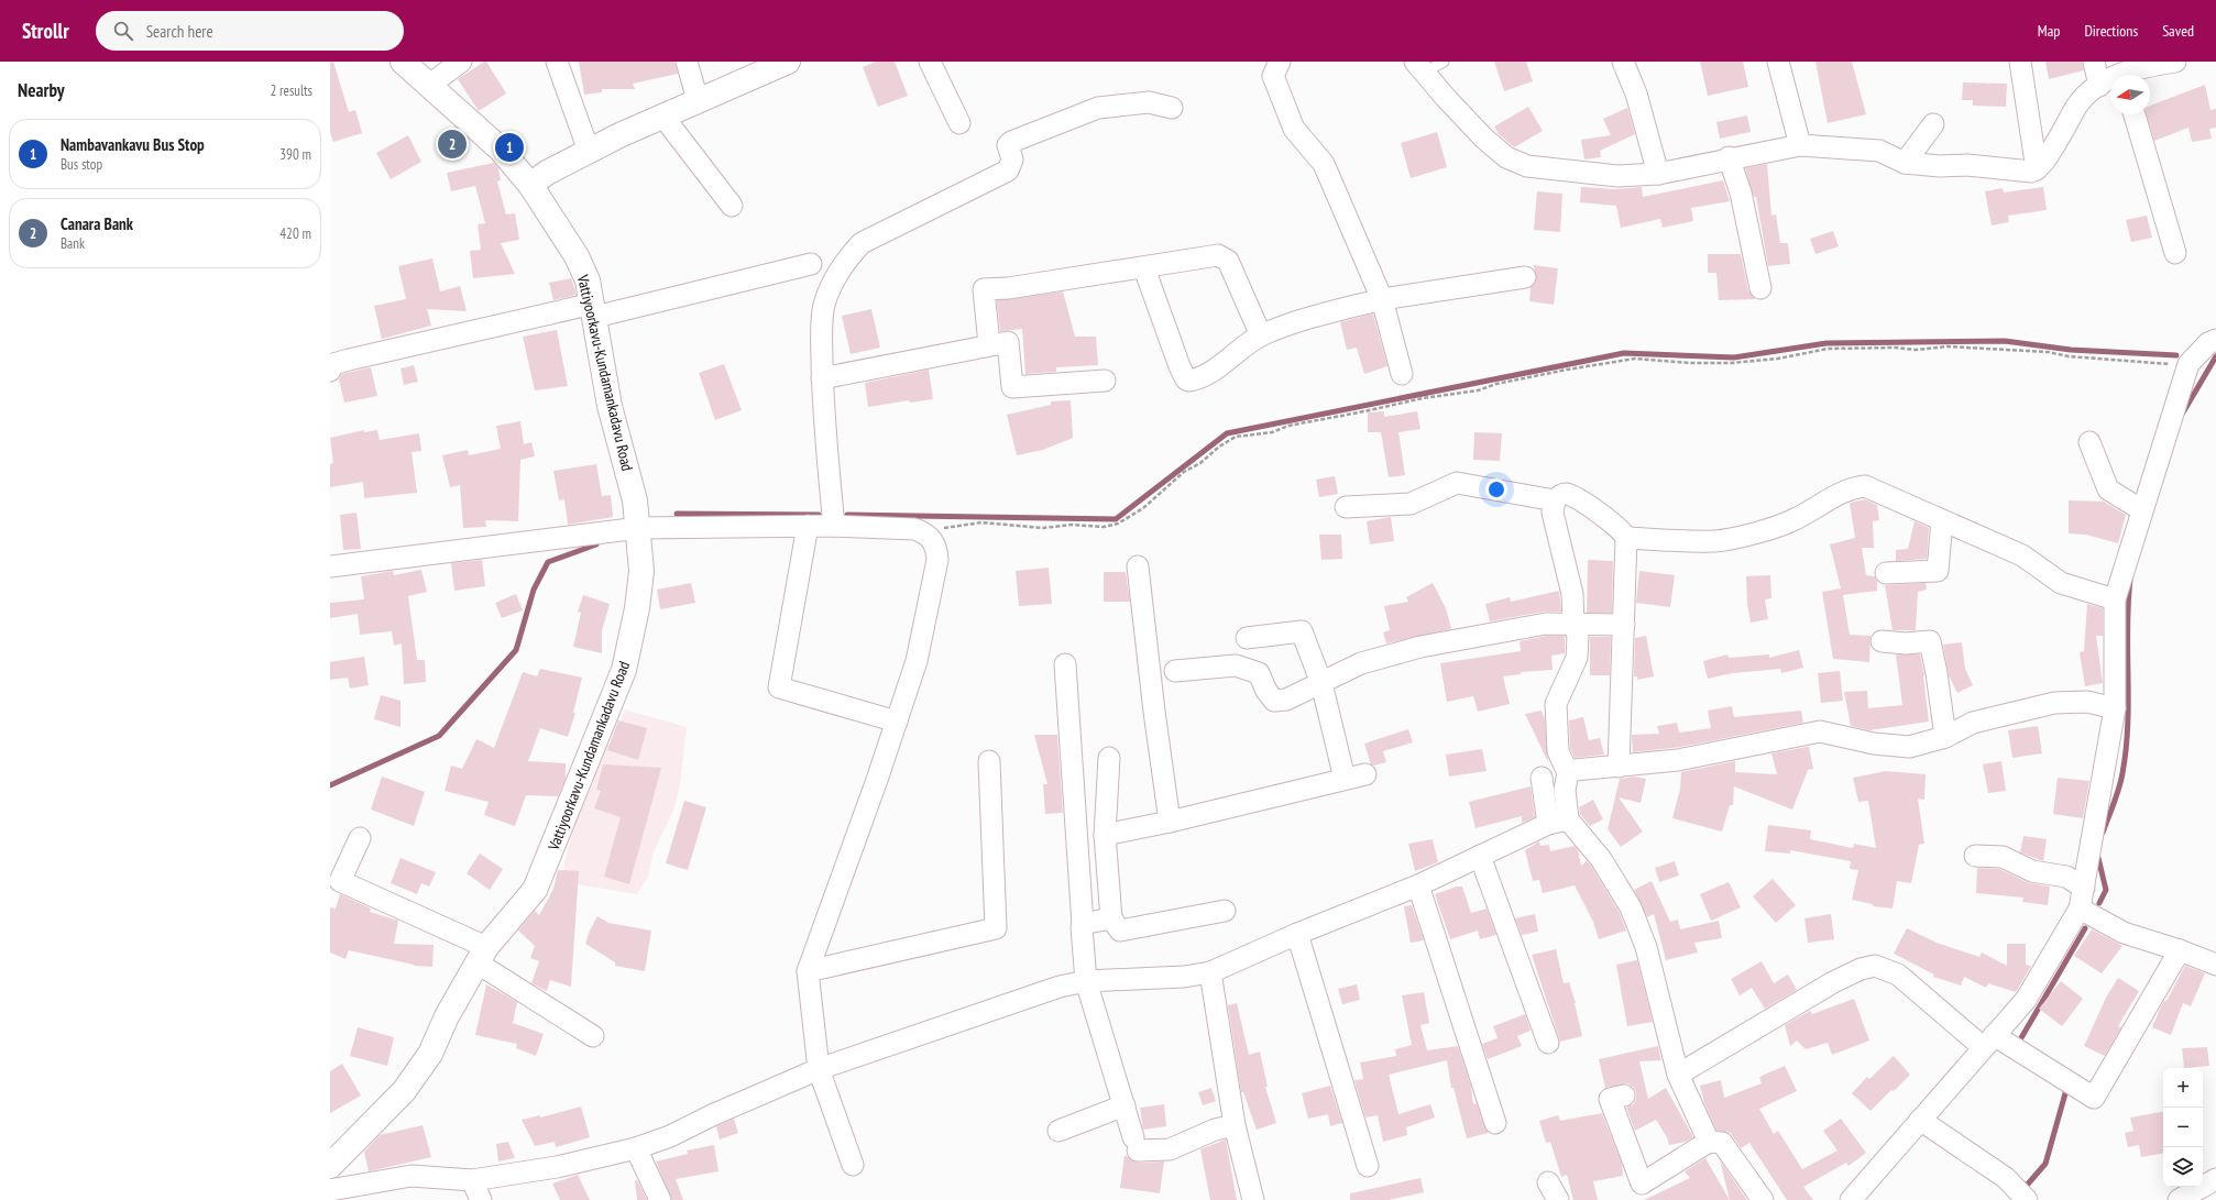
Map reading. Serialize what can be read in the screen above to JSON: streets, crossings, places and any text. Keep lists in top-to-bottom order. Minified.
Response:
{"streets":{"street":["Vattiyoorkavu-Kundamankadavu Road"]},"north":"left","page":{"header":"Strollr","search":"Search here","nav":["Map","Directions","Saved"],"heading":["Nearby","2 results"],"list":[{"mark":"1","name":"Nambavankavu Bus Stop","note":"Bus stop","value":"390 m"},{"mark":"2","name":"Canara Bank","note":"Bank","value":"420 m"}],"pins":["2","1"],"map_buttons":["+","−"]}}
